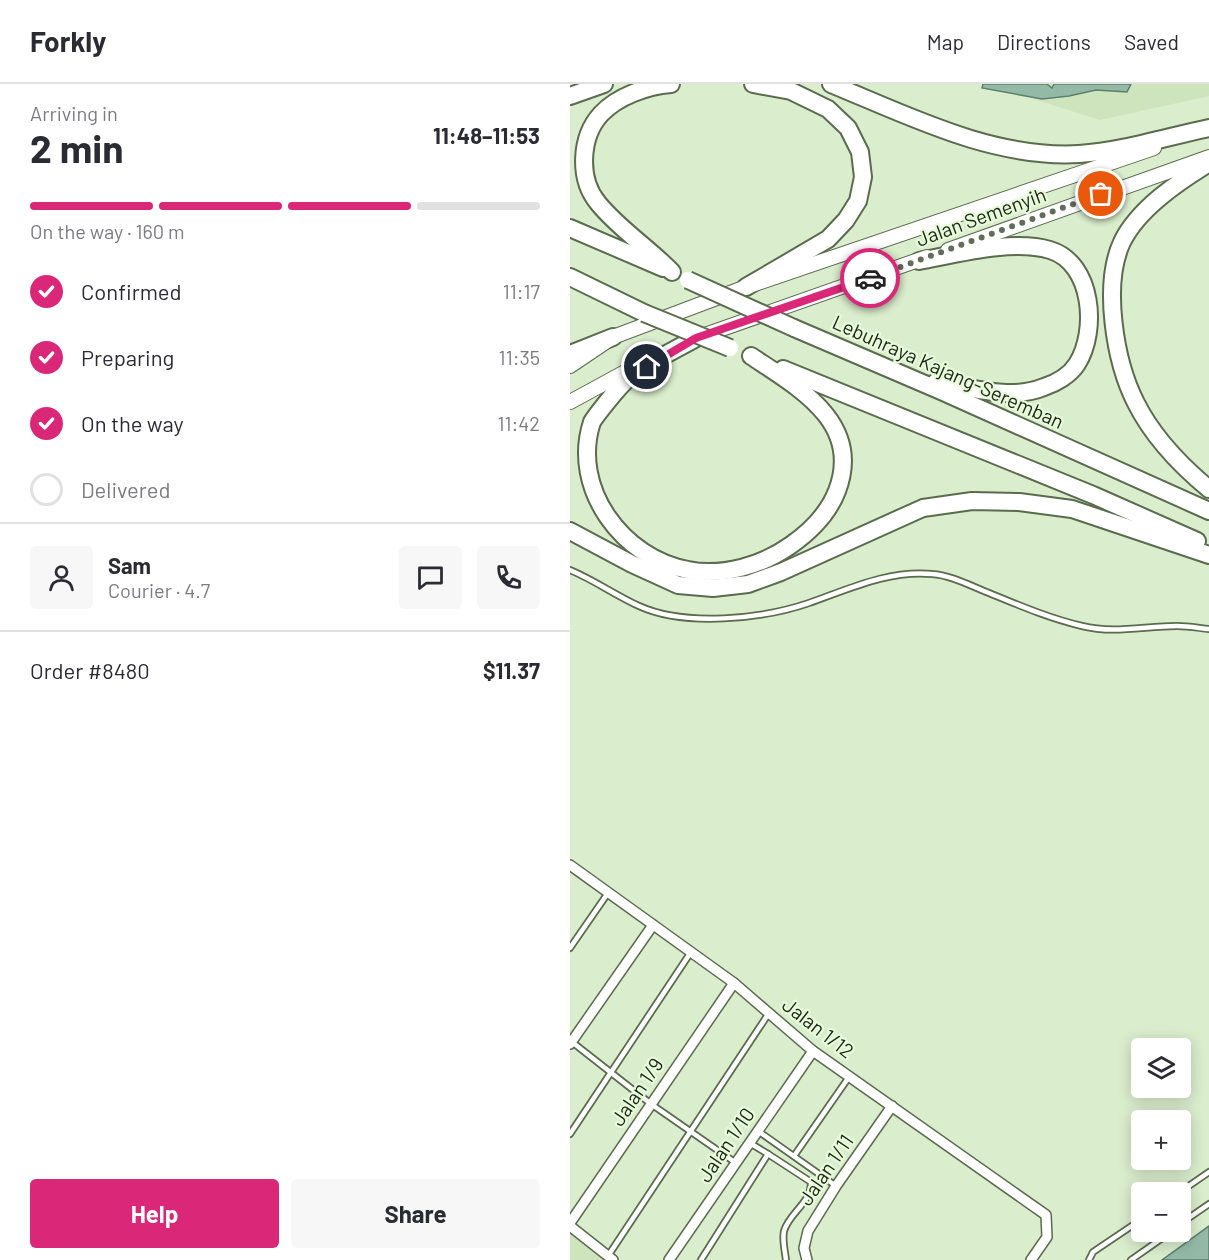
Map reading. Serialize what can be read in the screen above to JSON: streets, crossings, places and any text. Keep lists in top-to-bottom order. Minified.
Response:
{"streets":{"highway":["Lebuhraya Kajang-Seremban"],"main road":["Jalan Semenyih"],"street":["Jalan 1/12","Jalan 1/9","Jalan 1/10","Jalan 1/11"]},"crossings":[["Jalan 1/12","Jalan 1/9"],["Jalan 1/12","Jalan 1/10"],["Jalan 1/12","Jalan 1/11"]],"page":{"header":"Forkly","nav":["Map","Directions","Saved"],"heading":["2 min","Arriving in","11:48–11:53"],"panel":["Sam","Courier · 4.7","Order #8480","$11.37"],"bar":"On the way · 160 m","list":[["Confirmed","11:17"],["Preparing","11:35"],["On the way","11:42"],"Delivered"],"map_buttons":["+","−"],"buttons":["Help","Share"]}}
